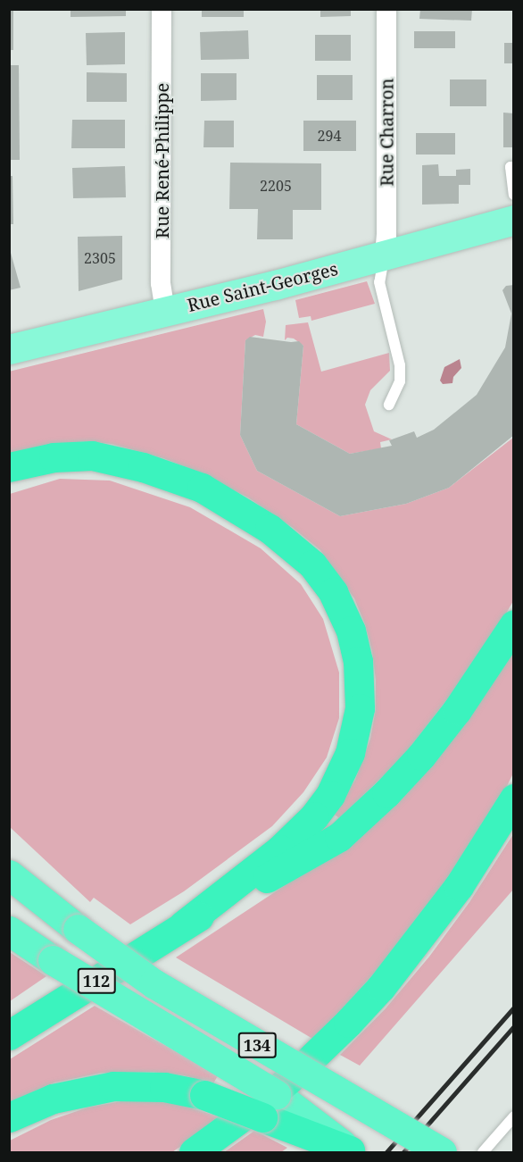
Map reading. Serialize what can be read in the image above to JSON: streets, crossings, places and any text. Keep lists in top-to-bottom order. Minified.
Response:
{"streets":{"highway":["112","134"],"main road":["Rue Saint-Georges"],"street":["Rue Charron","Rue René-Philippe"]},"crossings":[["Rue Charron","Rue Saint-Georges"],["Rue René-Philippe","Rue Saint-Georges"]],"house_numbers":["294","2205","2305"]}
